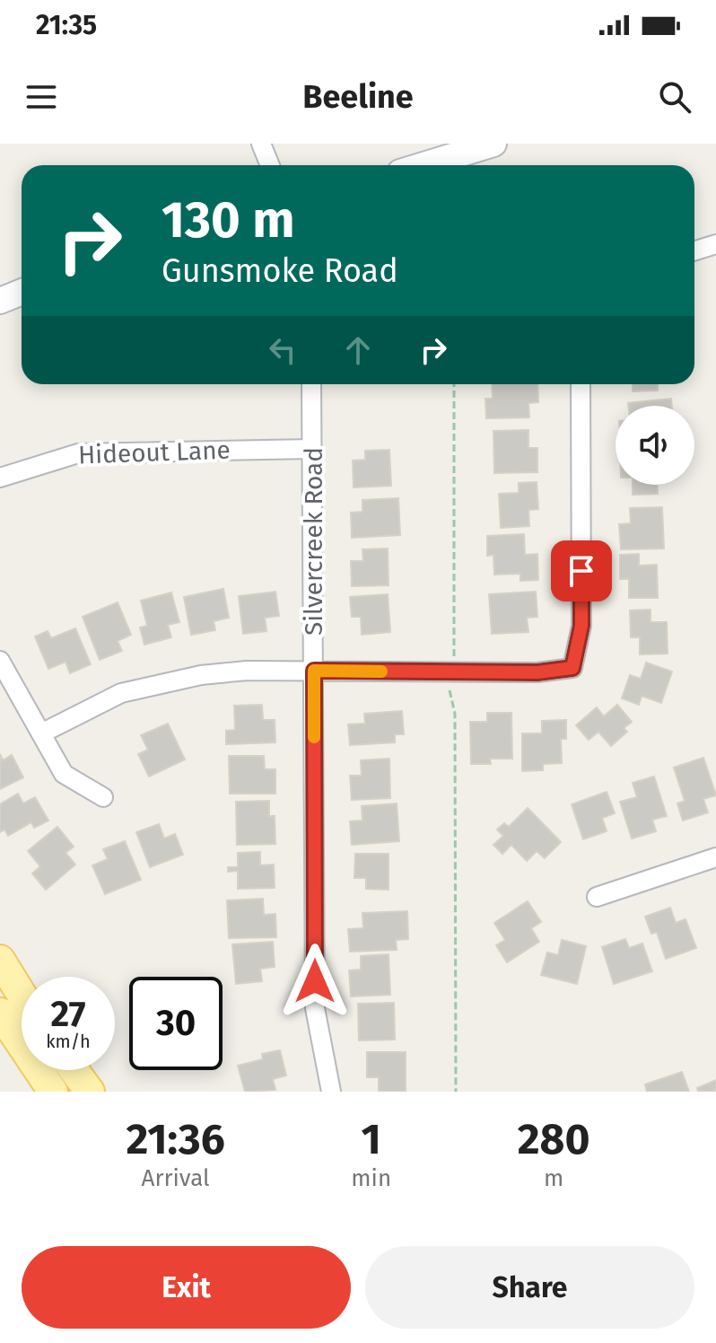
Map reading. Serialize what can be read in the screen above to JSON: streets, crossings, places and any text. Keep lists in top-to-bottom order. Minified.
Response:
{"streets":{"street":["Hideout Lane","Silvercreek Road"]},"crossings":[["Hideout Lane","Silvercreek Road"]],"page":{"status":"21:35","header":"Beeline","turn":["130 m","Gunsmoke Road"],"speed":"27 km/h","limit":"30","eta":["21:36","Arrival","1","min","280","m"],"buttons":["Exit","Share"]}}
